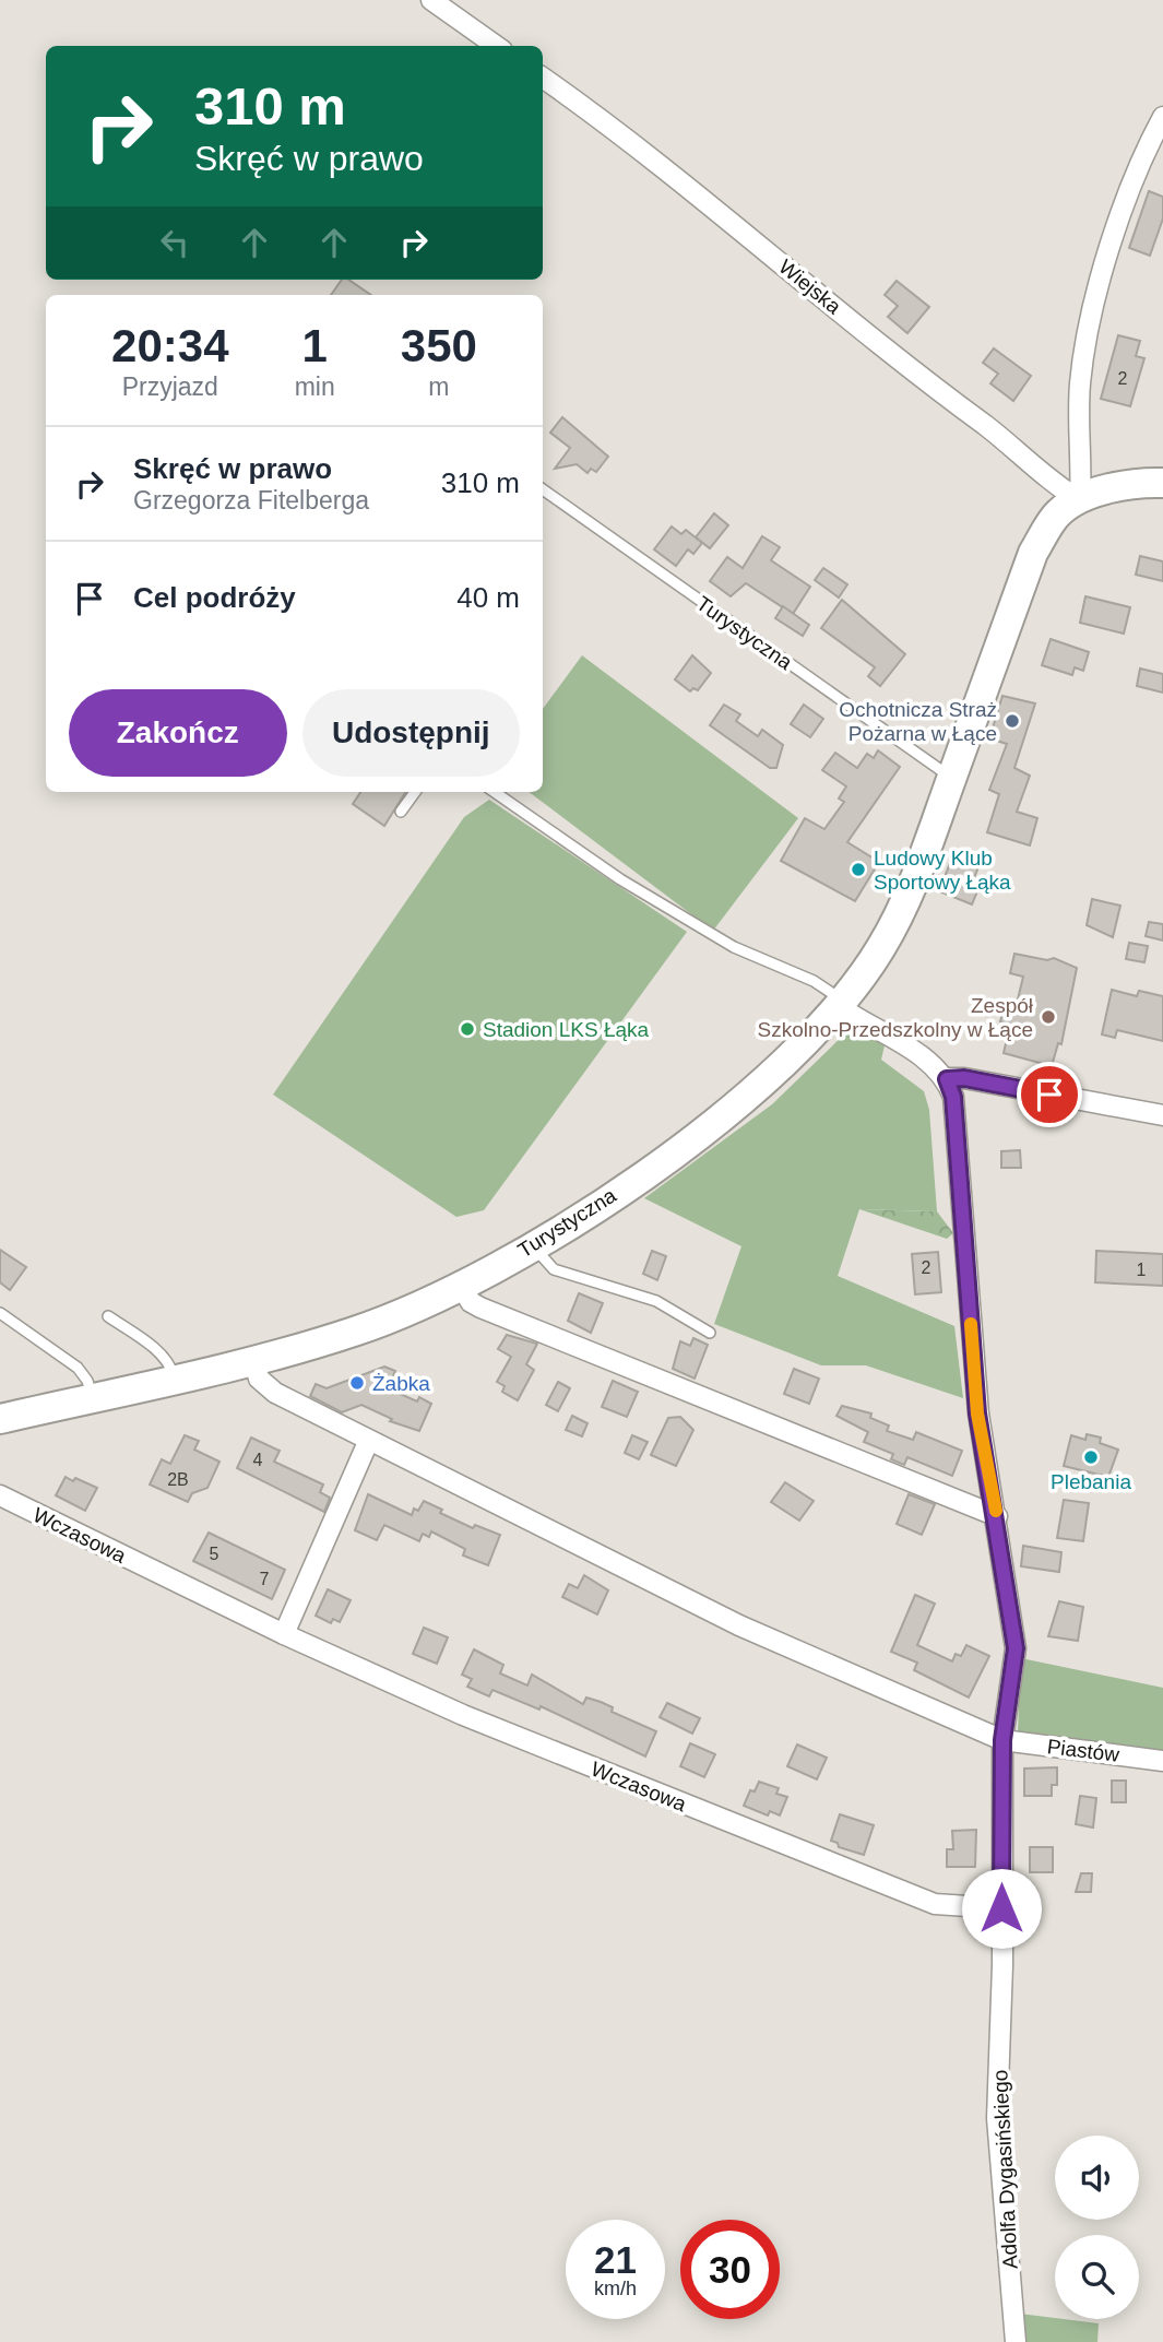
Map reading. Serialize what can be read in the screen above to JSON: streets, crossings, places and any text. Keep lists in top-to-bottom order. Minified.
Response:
{"streets":{"main road":["Turystyczna"],"street":["Wiejska","Wczasowa","Piastów","Adolfa Dygasińskiego"]},"crossings":[["Wiejska","Turystyczna"],["Wczasowa","Adolfa Dygasińskiego"],["Piastów","Adolfa Dygasińskiego"]],"places":["Ochotnicza Straż Pożarna w Łące","Ludowy Klub Sportowy Łąka","Zespół Szkolno-Przedszkolny w Łące","Stadion LKS Łąka","Żabka","Plebania"],"house_numbers":["2","2","1","4","2B","5","7"],"page":{"turn":["310 m","Skręć w prawo"],"eta":["20:34","Przyjazd","1","min","350","m"],"list":[{"name":"Skręć w prawo","note":"Grzegorza Fitelberga","value":"310 m"},{"name":"Cel podróży","value":"40 m"}],"buttons":["Zakończ","Udostępnij"],"speed":"21 km/h","limit":"30"}}
